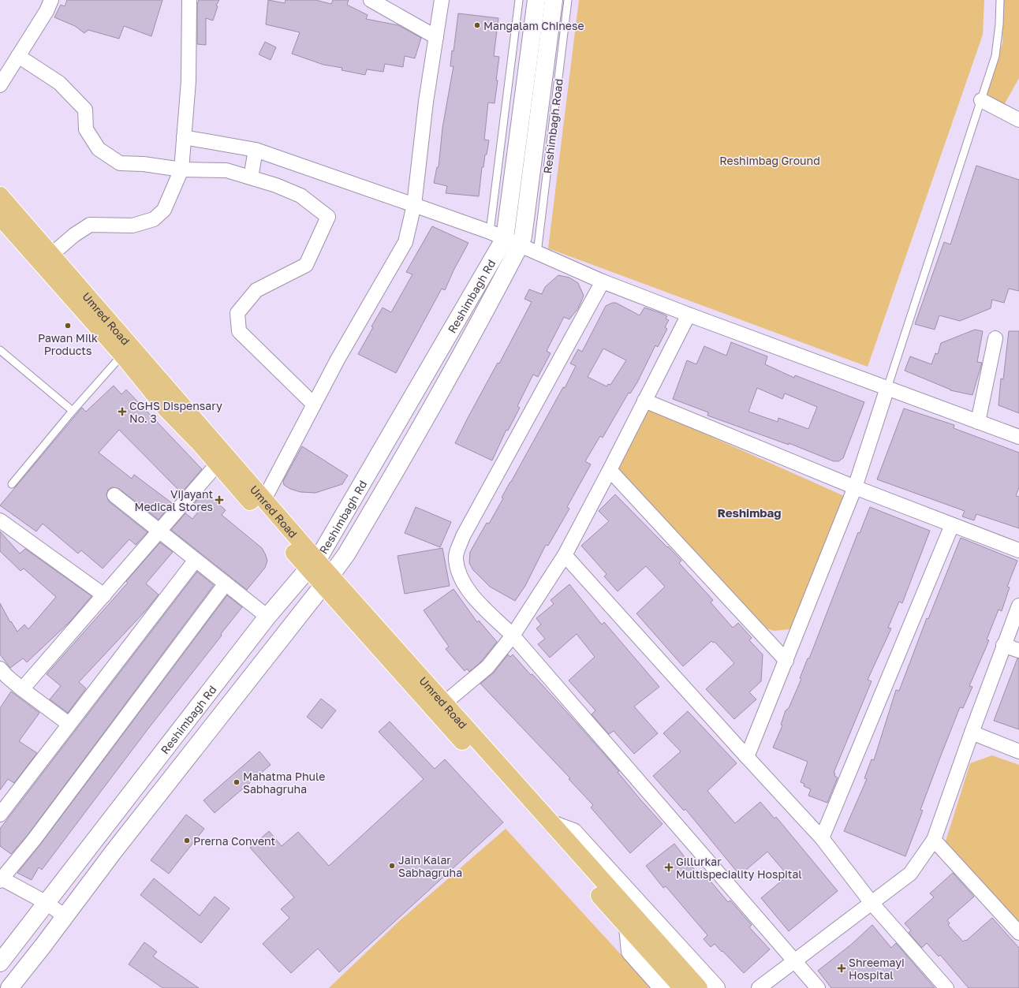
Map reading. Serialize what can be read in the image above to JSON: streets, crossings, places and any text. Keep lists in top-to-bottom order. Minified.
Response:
{"streets":{"main road":["Reshimbagh Rd","Umred Road"],"lane":["Reshimbagh Road"]},"districts":["Reshimbag"],"parks":["Reshimbag Ground"],"places":{"other":["Mangalam Chinese","Pawan Milk Products","Mahatma Phule Sabhagruha","Prerna Convent","Jain Kalar Sabhagruha"],"health":["CGHS Dispensary No. 3","Vijayant Medical Stores","Gillurkar Multispeciality Hospital","Shreemayi Hospital"]}}
